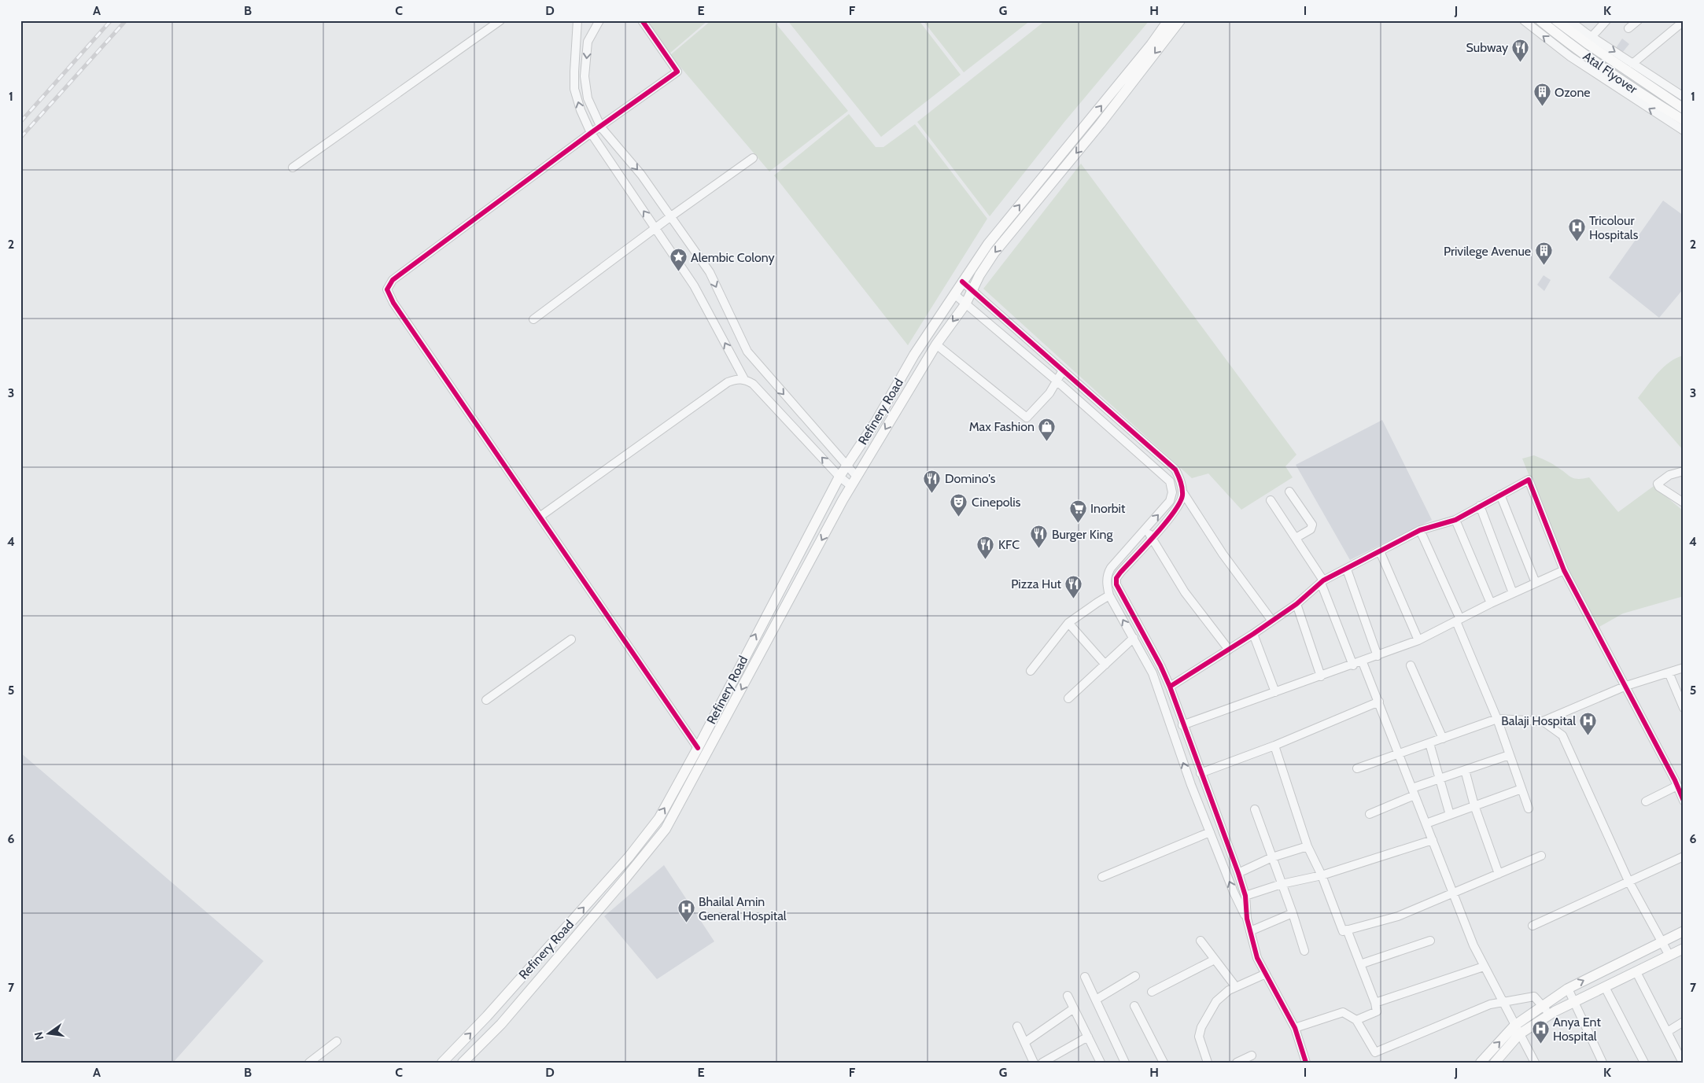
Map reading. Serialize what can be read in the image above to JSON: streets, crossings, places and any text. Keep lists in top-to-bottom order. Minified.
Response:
{"streets":{"main road":["Atal Flyover","Refinery Road"]},"places":{"restaurant":["Subway","Domino's","Burger King","KFC","Pizza Hut"],"building":["Ozone","Privilege Avenue"],"hospital":["Tricolour Hospitals","Balaji Hospital","Bhailal Amin General Hospital","Anya Ent Hospital"],"place":["Alembic Colony"],"shop":["Max Fashion"],"theatre":["Cinepolis"],"supermarket":["Inorbit"]},"north":"left","grid":{"columns":["A","B","C","D","E","F","G","H","I","J","K"],"rows":["1","2","3","4","5","6","7"]}}
